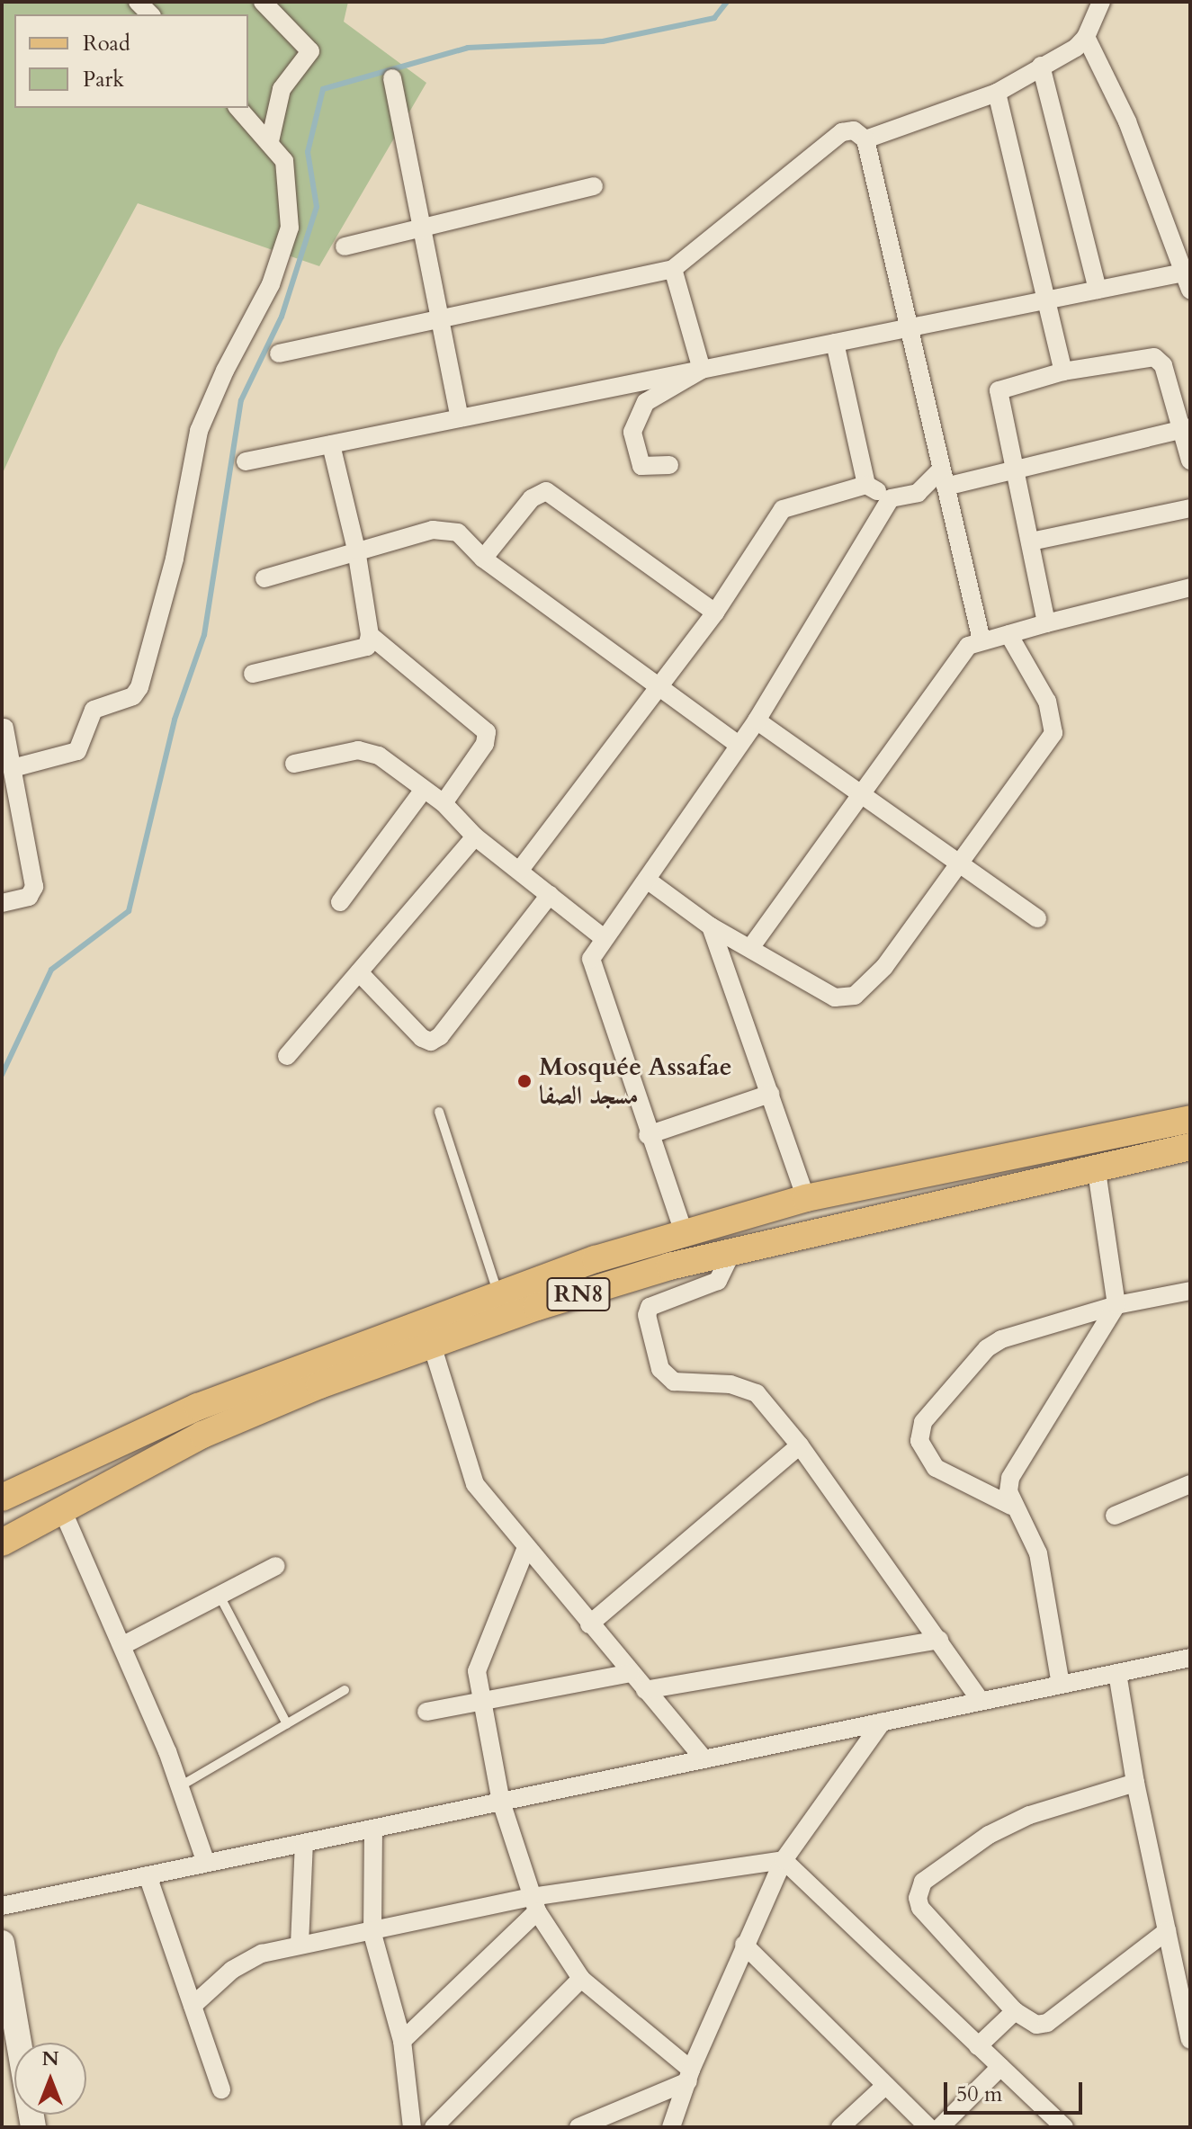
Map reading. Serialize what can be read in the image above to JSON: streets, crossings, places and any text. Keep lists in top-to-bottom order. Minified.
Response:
{"streets":{"main road":["RN8"]},"places":["Mosquée Assafae مسجد الصفا"],"legend":["Road","Park"],"scale_bar":"50 m","north":"top"}
